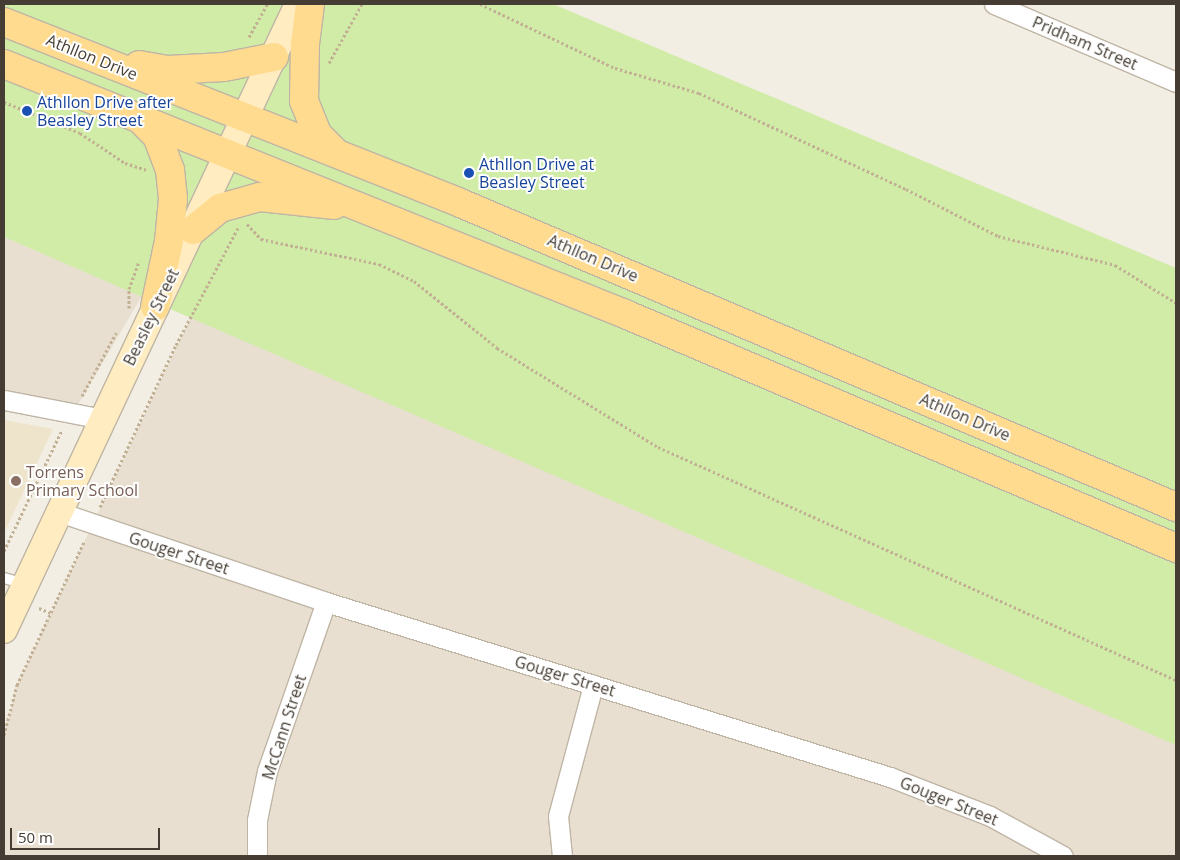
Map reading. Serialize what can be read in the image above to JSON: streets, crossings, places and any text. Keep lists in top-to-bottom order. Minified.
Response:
{"streets":{"main road":["Athllon Drive","Beasley Street"],"street":["Pridham Street","Gouger Street","McCann Street"]},"crossings":[["Athllon Drive","Beasley Street"],["Beasley Street","Gouger Street"],["Gouger Street","McCann Street"]],"places":["Athllon Drive after Beasley Street","Athllon Drive at Beasley Street","Torrens Primary School"],"scale_bar":"50 m"}
